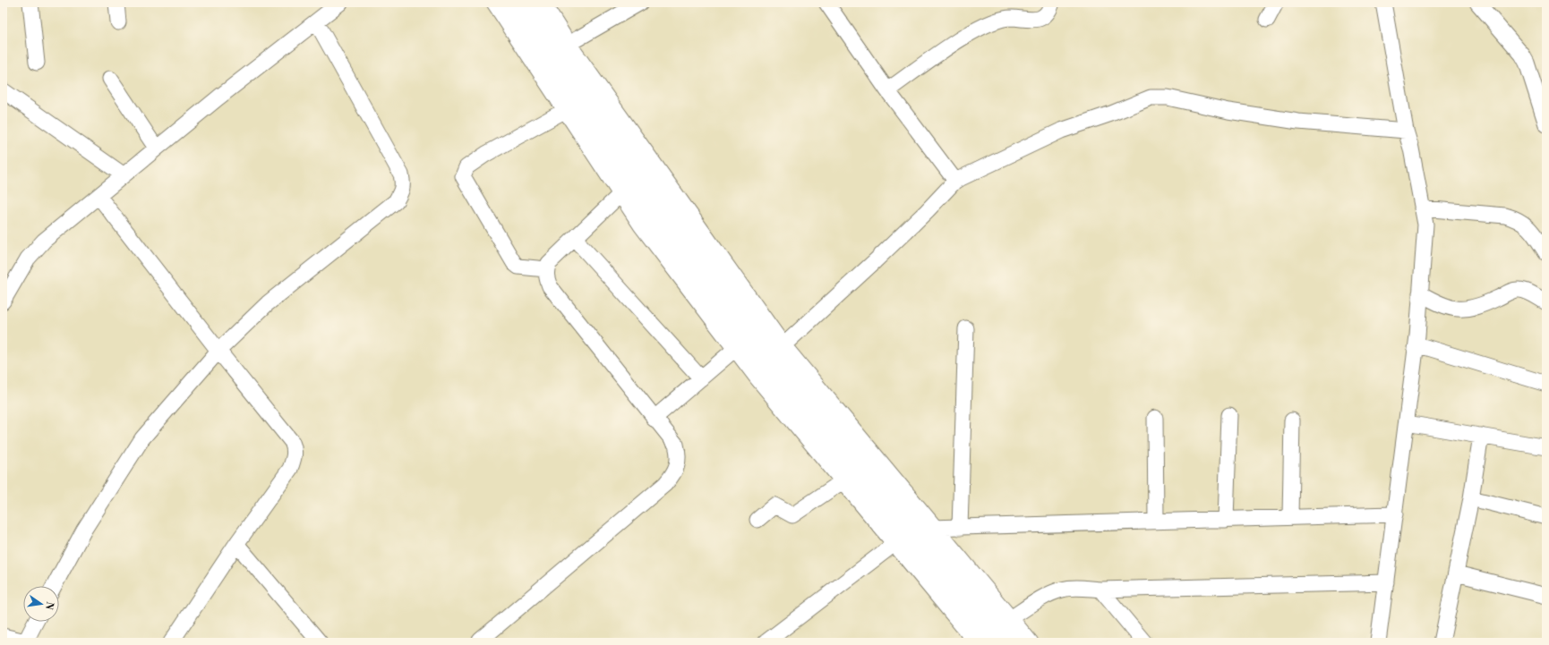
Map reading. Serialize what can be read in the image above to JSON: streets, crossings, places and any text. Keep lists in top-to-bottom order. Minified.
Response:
{"north":"right"}
